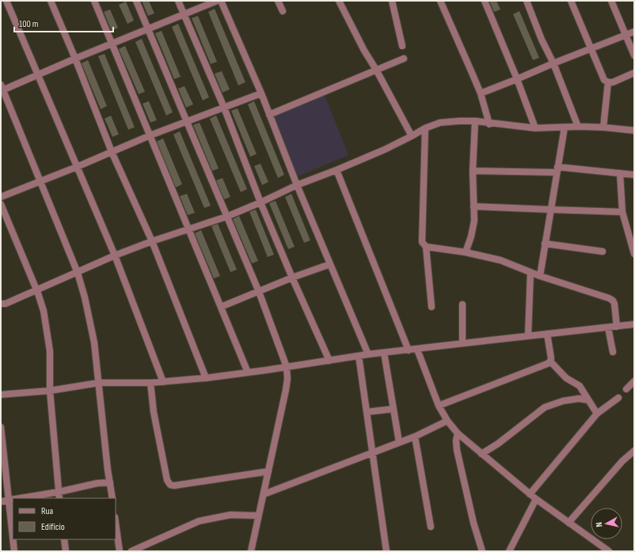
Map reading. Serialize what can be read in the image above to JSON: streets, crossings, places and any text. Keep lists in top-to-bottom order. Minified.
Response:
{"legend":["Rua","Edifício"],"scale_bar":"100 m","north":"left"}
